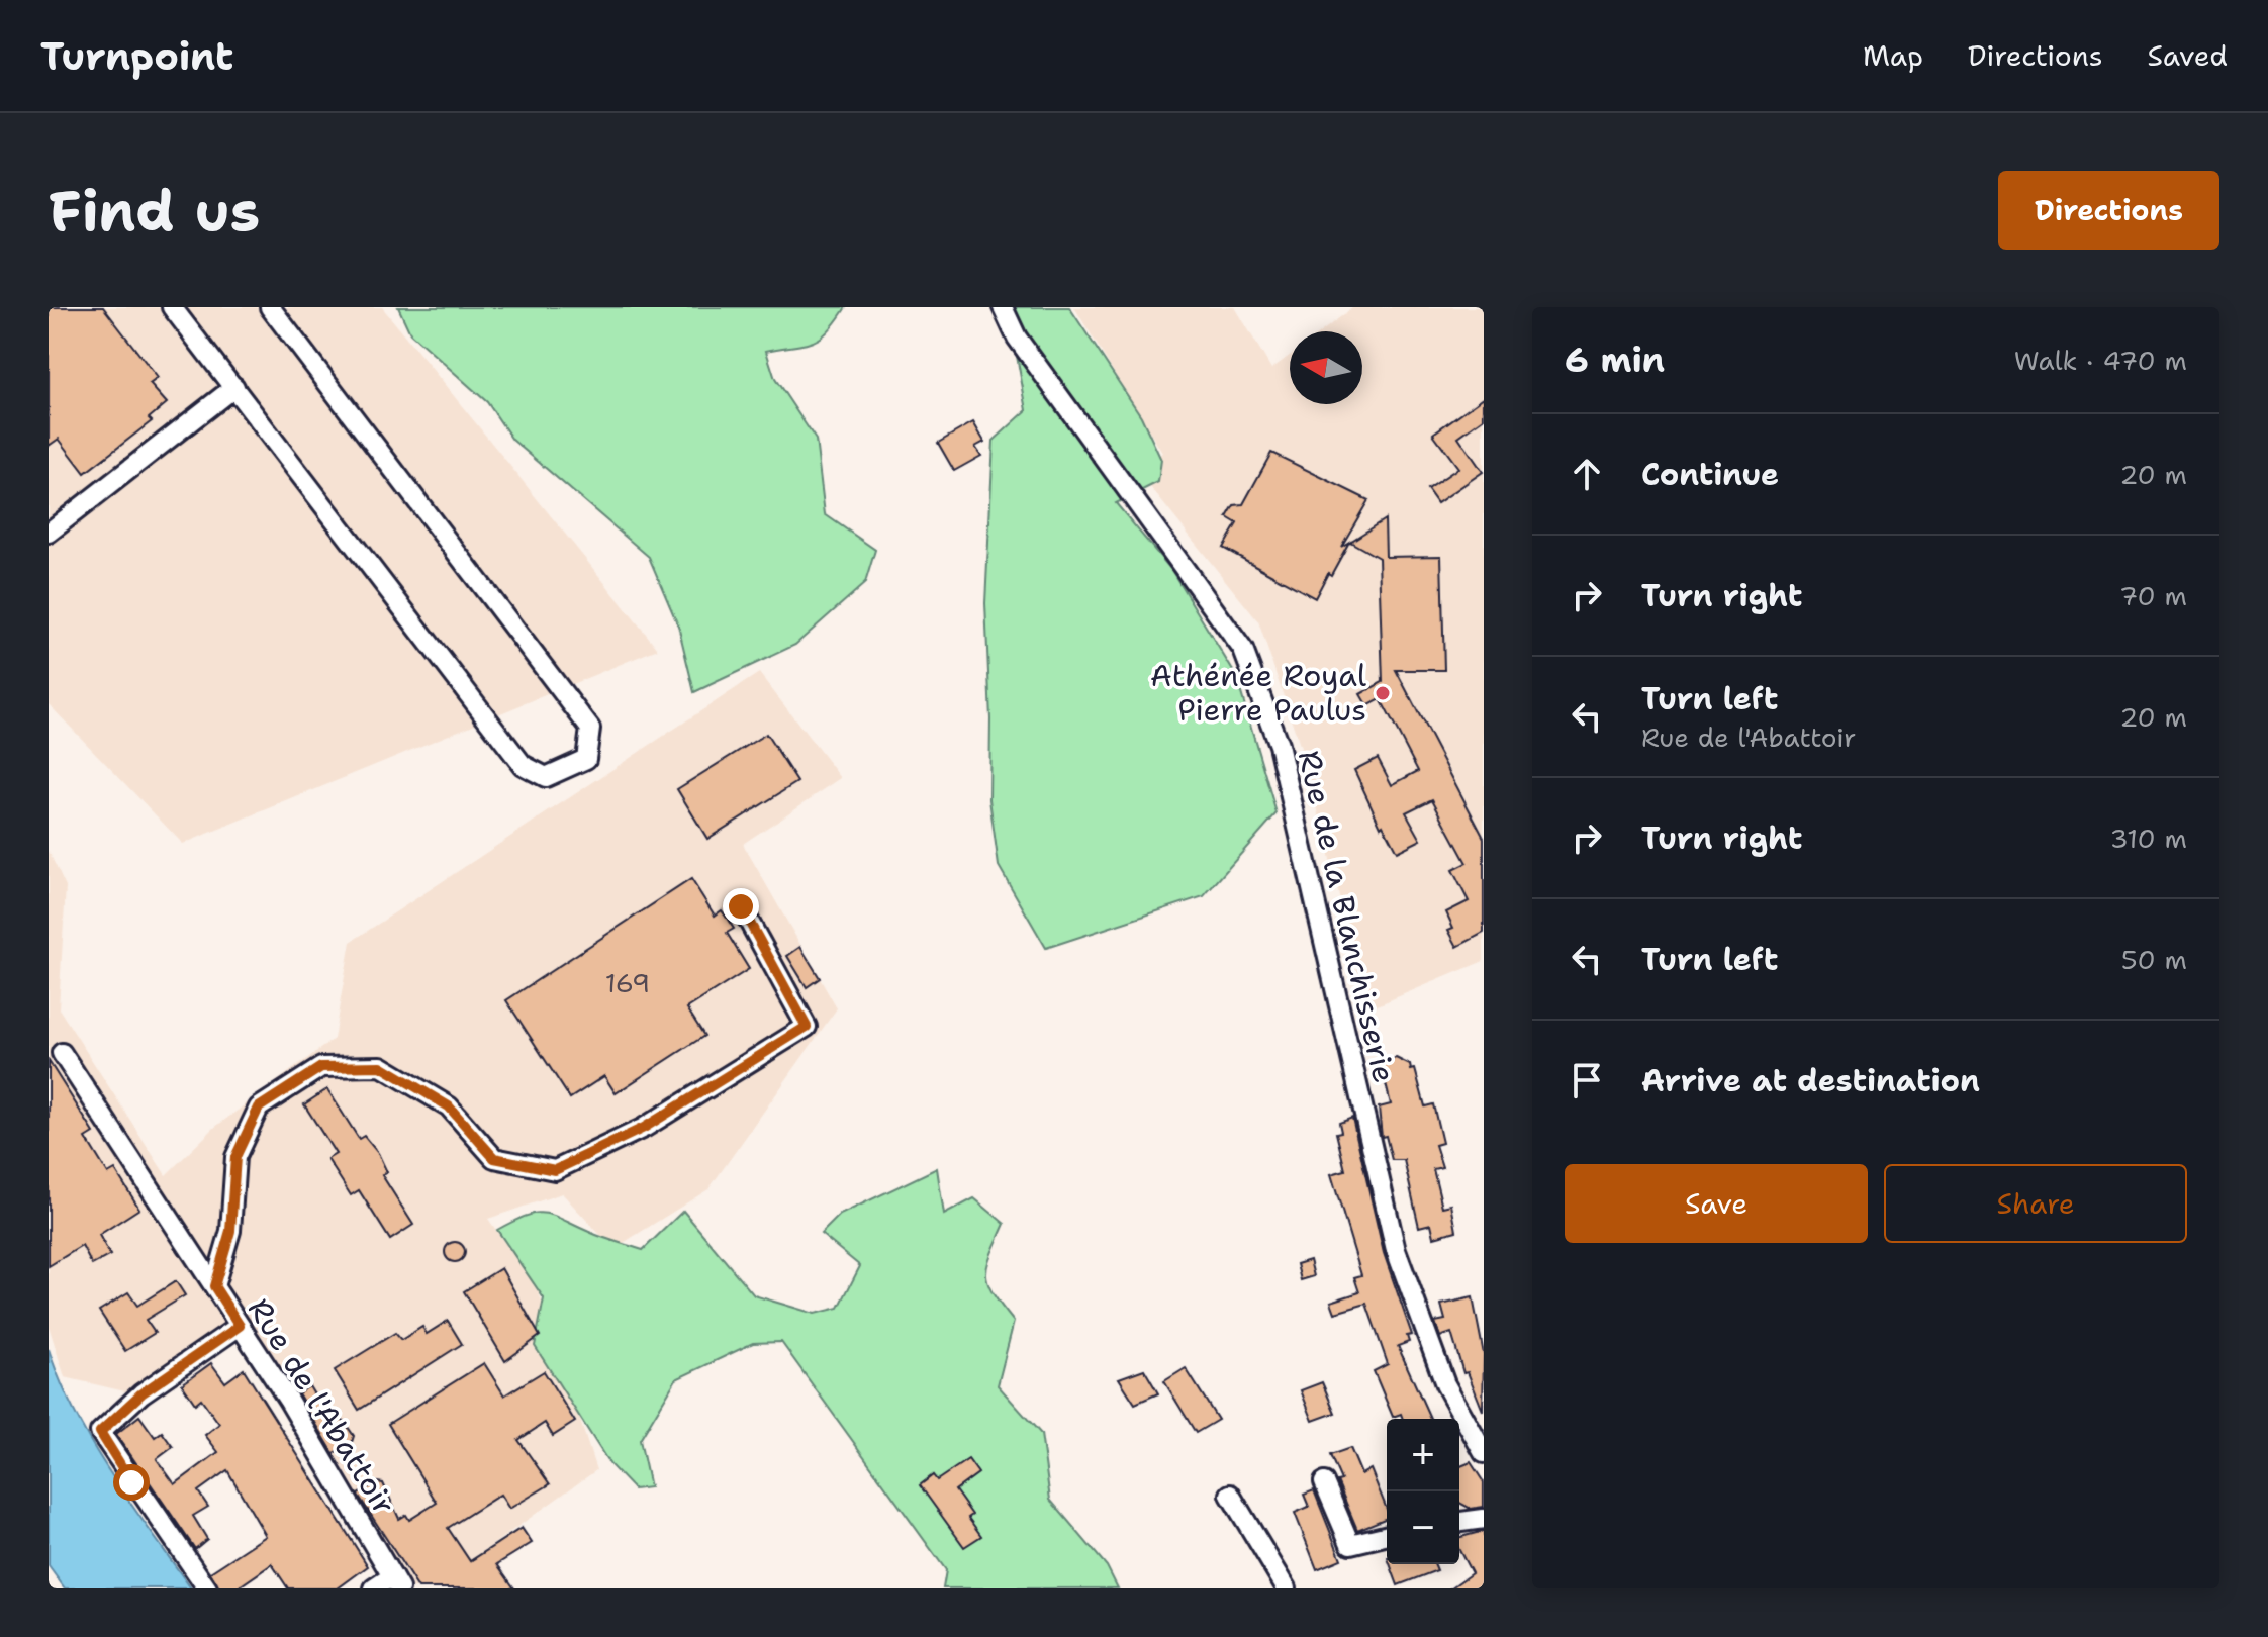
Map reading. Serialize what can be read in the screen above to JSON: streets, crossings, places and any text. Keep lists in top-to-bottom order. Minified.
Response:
{"streets":{"street":["Rue de la Blanchisserie","Rue de l'Abattoir"]},"places":["Athénée Royal Pierre Paulus"],"house_numbers":["169"],"north":"left","page":{"header":"Turnpoint","nav":["Map","Directions","Saved"],"buttons":["Directions",["Save","Share"]],"title":"Find us","heading":["6 min","Walk · 470 m"],"list":[["Continue","20 m"],["Turn right","70 m"],["Turn left","Rue de l'Abattoir","20 m"],["Turn right","310 m"],["Turn left","50 m"],"Arrive at destination"],"map_buttons":["+","−"]}}
